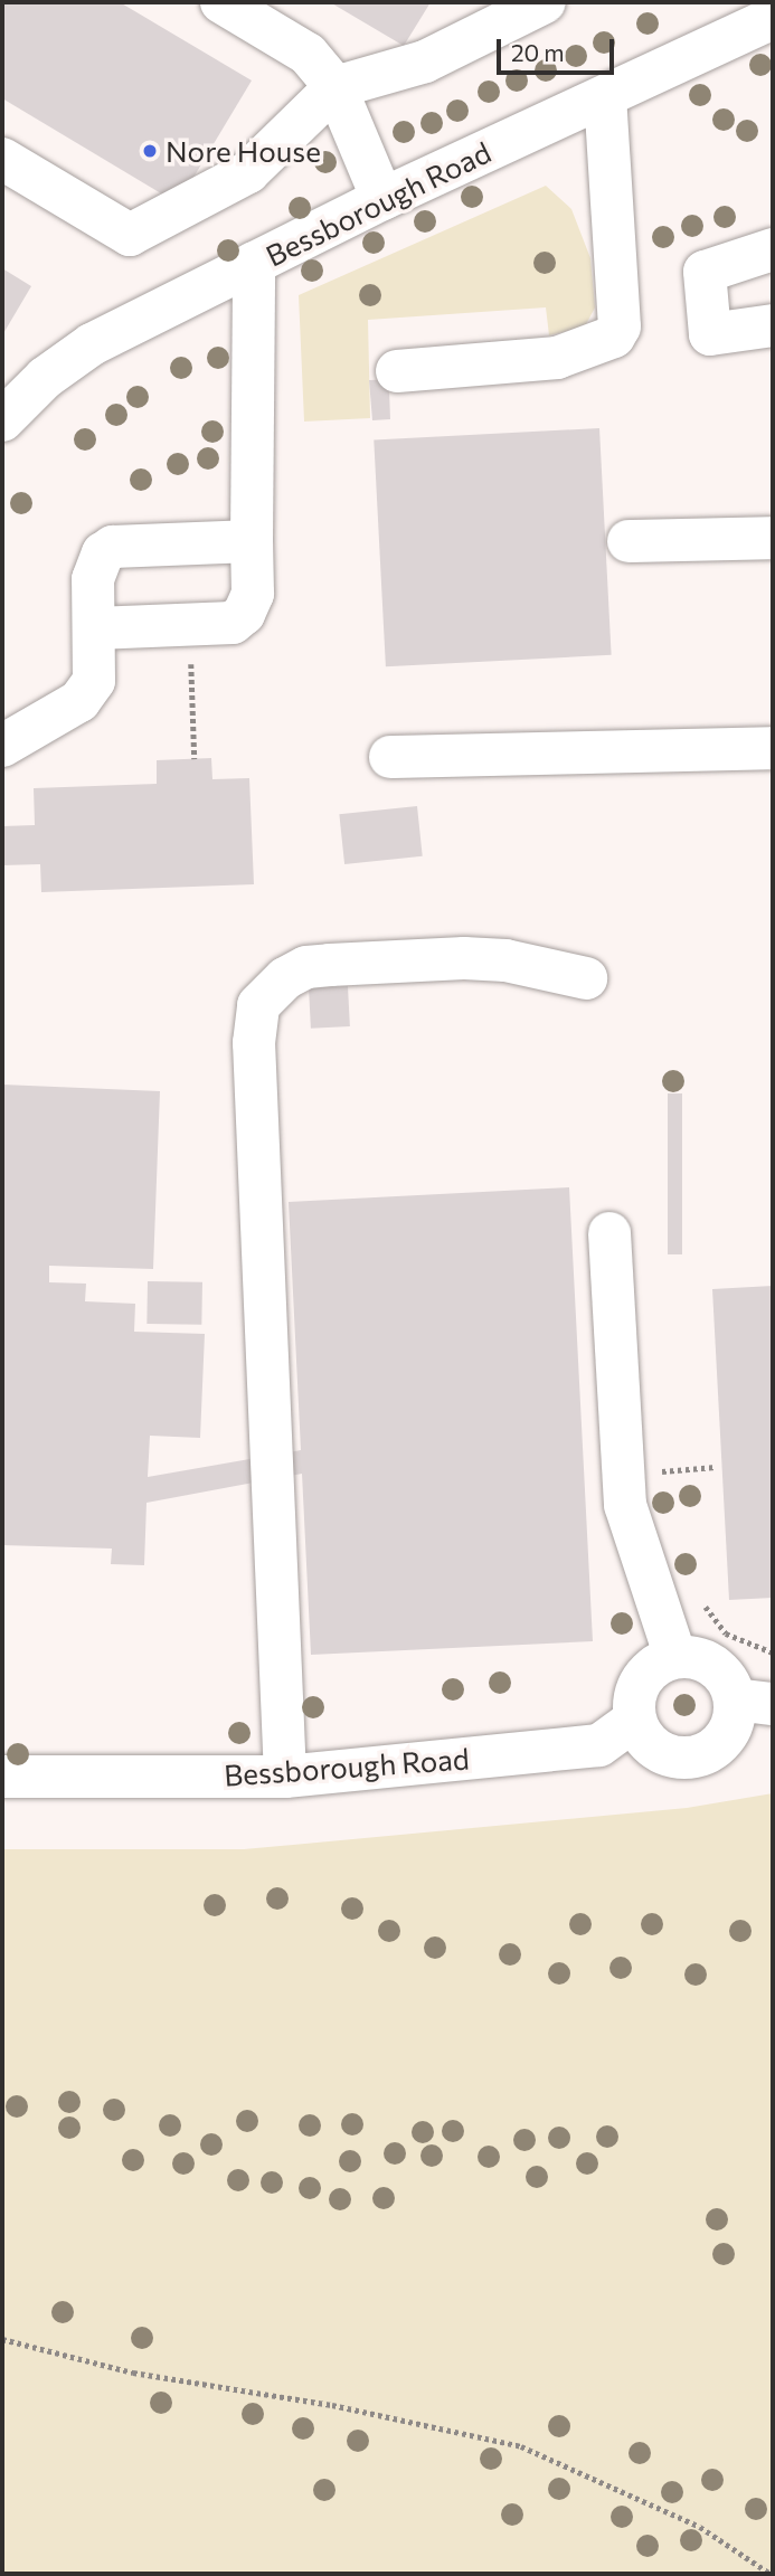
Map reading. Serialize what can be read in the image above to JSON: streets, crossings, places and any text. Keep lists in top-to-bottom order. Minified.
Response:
{"streets":{"street":["Bessborough Road"]},"places":["Nore House"],"scale_bar":"20 m"}
